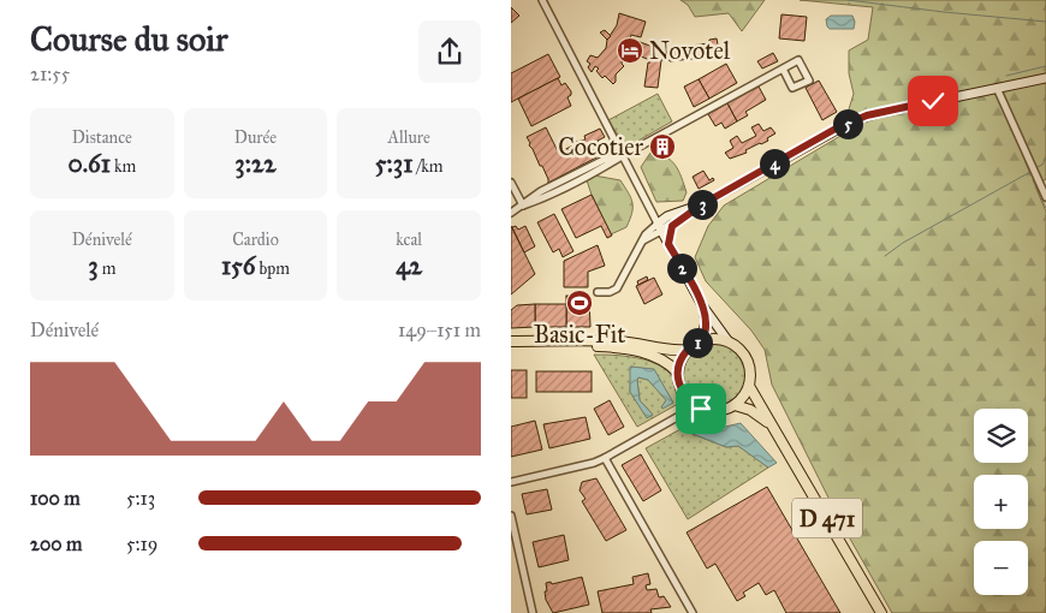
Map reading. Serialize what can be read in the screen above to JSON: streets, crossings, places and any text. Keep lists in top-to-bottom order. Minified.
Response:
{"streets":{"main road":["D 471"]},"places":{"hotel":["Novotel"],"building":["Cocotier"],"sports":["Basic-Fit"]},"page":{"heading":["Course du soir","21:55"],"stats":[["Distance","0.61 km"],["Durée","3:22"],["Allure","5:31 /km"],["Dénivelé","3 m"],["Cardio","156 bpm"],["kcal","42"]],"pins":["5","4","3","2","1"],"chart":["Dénivelé","149–151 m"],"map_buttons":["+","−"],"list":[{"name":"100 m","note":"5:13"},{"name":"200 m","note":"5:19"}]}}
